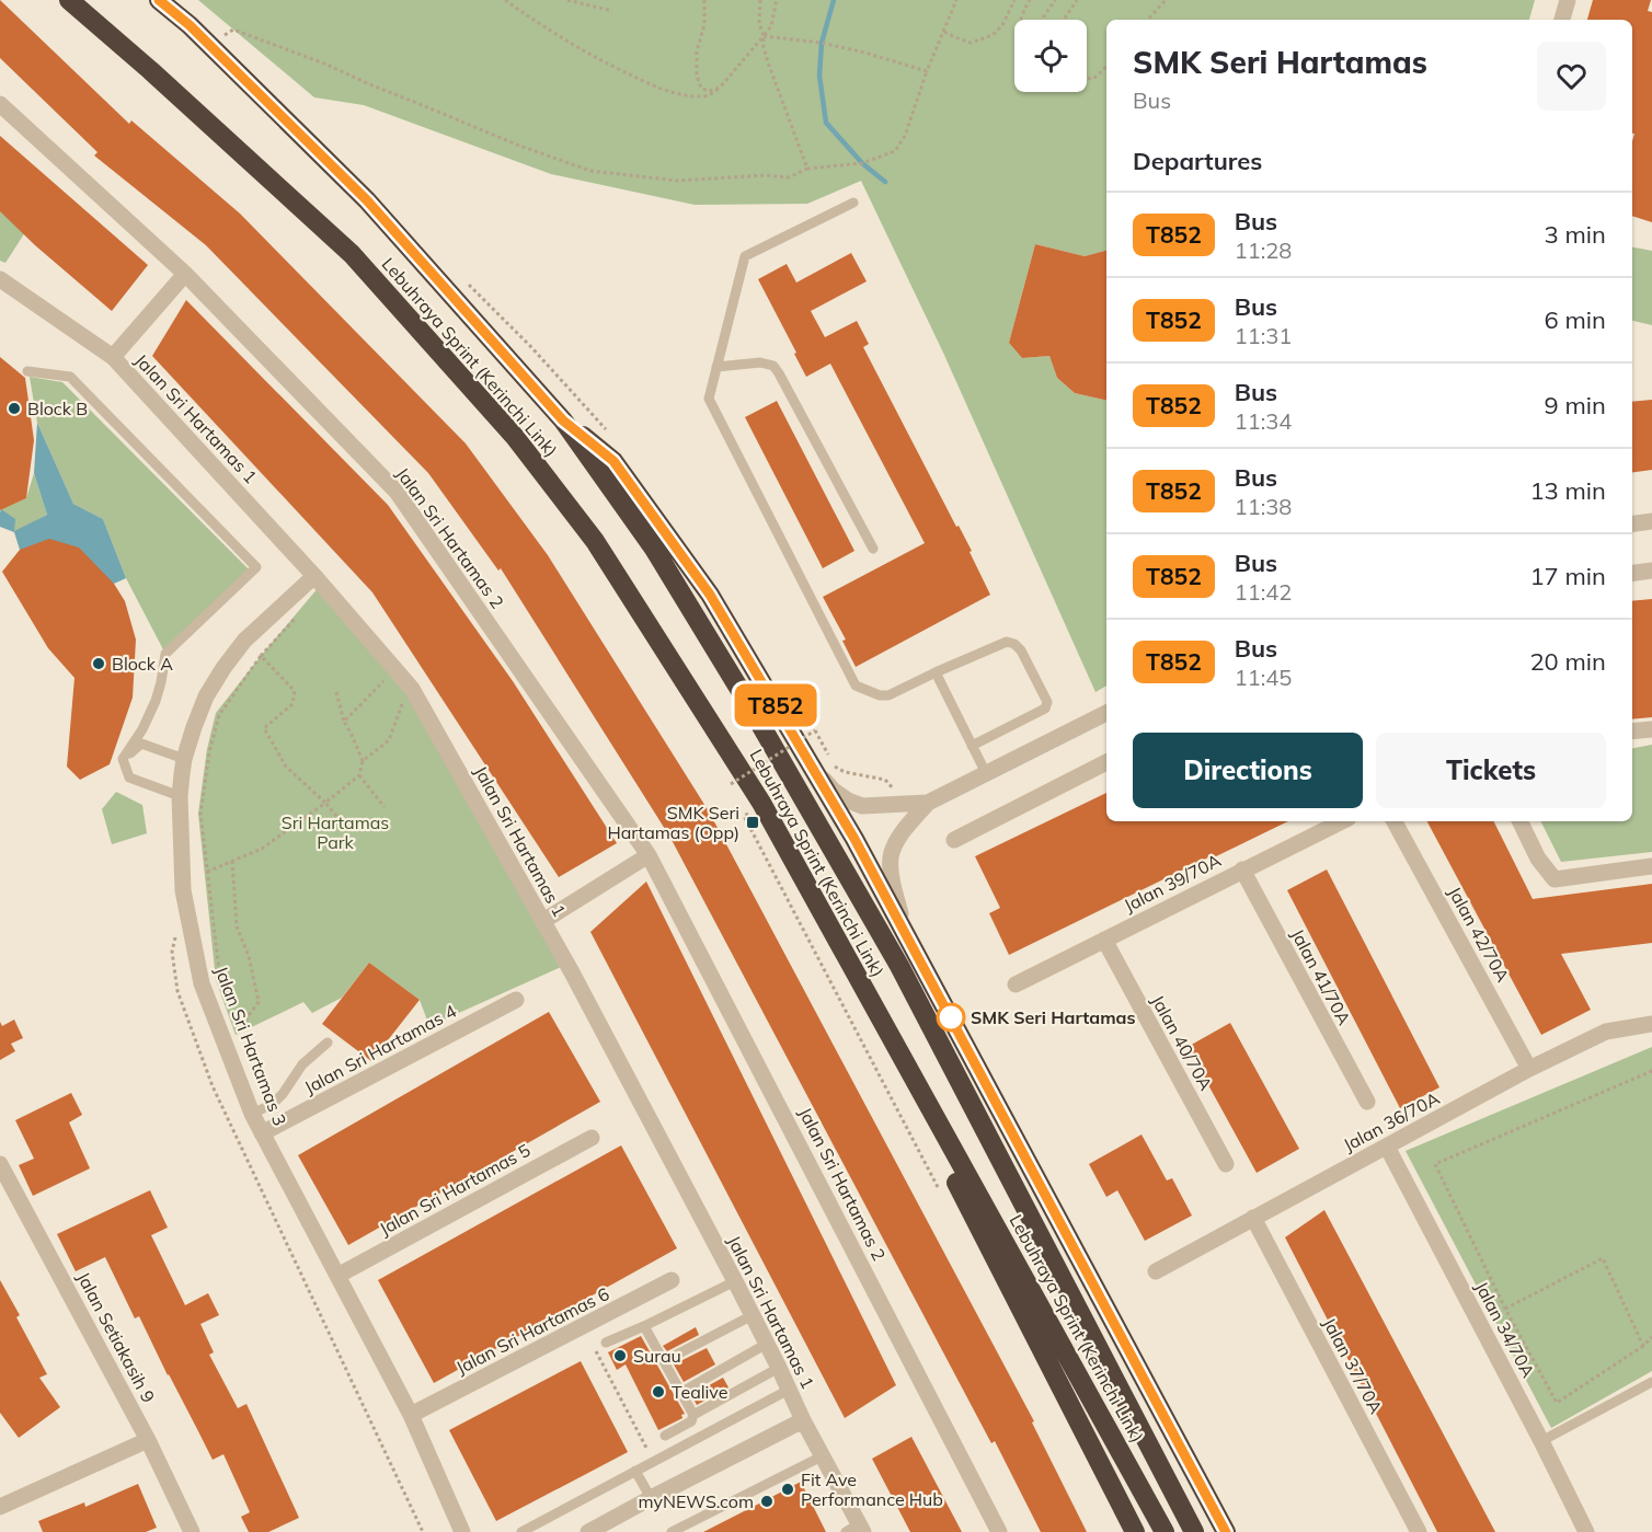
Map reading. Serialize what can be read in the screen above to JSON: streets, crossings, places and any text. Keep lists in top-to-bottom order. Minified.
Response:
{"streets":{"highway":["Lebuhraya Sprint (Kerinchi Link)"],"street":["Jalan Sri Hartamas 1","Jalan Sri Hartamas 2","Jalan 39/70A","Jalan 42/70A","Jalan 41/70A","Jalan 40/70A","Jalan Sri Hartamas 3","Jalan Sri Hartamas 4","Jalan 36/70A","Jalan Sri Hartamas 5","Jalan 34/70A","Jalan Sri Hartamas 6","Jalan Setiakasih 9","Jalan 37/70A"]},"crossings":[["Jalan Sri Hartamas 1","Jalan Sri Hartamas 3"],["Jalan 39/70A","Jalan 41/70A"],["Jalan 39/70A","Jalan 40/70A"],["Jalan 42/70A","Jalan 36/70A"],["Jalan Sri Hartamas 3","Jalan Sri Hartamas 4"],["Jalan Sri Hartamas 3","Jalan Sri Hartamas 5"],["Jalan Sri Hartamas 3","Jalan Sri Hartamas 6"],["Jalan 36/70A","Jalan 34/70A"],["Jalan 36/70A","Jalan 37/70A"]],"parks":["Sri Hartamas Park"],"places":{"other":["Block B","Block A","SMK Seri Hartamas","Surau","Tealive","Fit Ave Performance Hub","myNEWS.com"],"transit":["SMK Seri Hartamas (Opp)"]},"lines":["bus line T852"],"page":{"on_map":"T852","heading":[["SMK Seri Hartamas","Bus"],"Departures"],"list":[{"mark":"T852","name":"Bus","note":"11:28","value":"3 min"},{"mark":"T852","name":"Bus","note":"11:31","value":"6 min"},{"mark":"T852","name":"Bus","note":"11:34","value":"9 min"},{"mark":"T852","name":"Bus","note":"11:38","value":"13 min"},{"mark":"T852","name":"Bus","note":"11:42","value":"17 min"},{"mark":"T852","name":"Bus","note":"11:45","value":"20 min"}],"buttons":["Directions","Tickets"]}}
